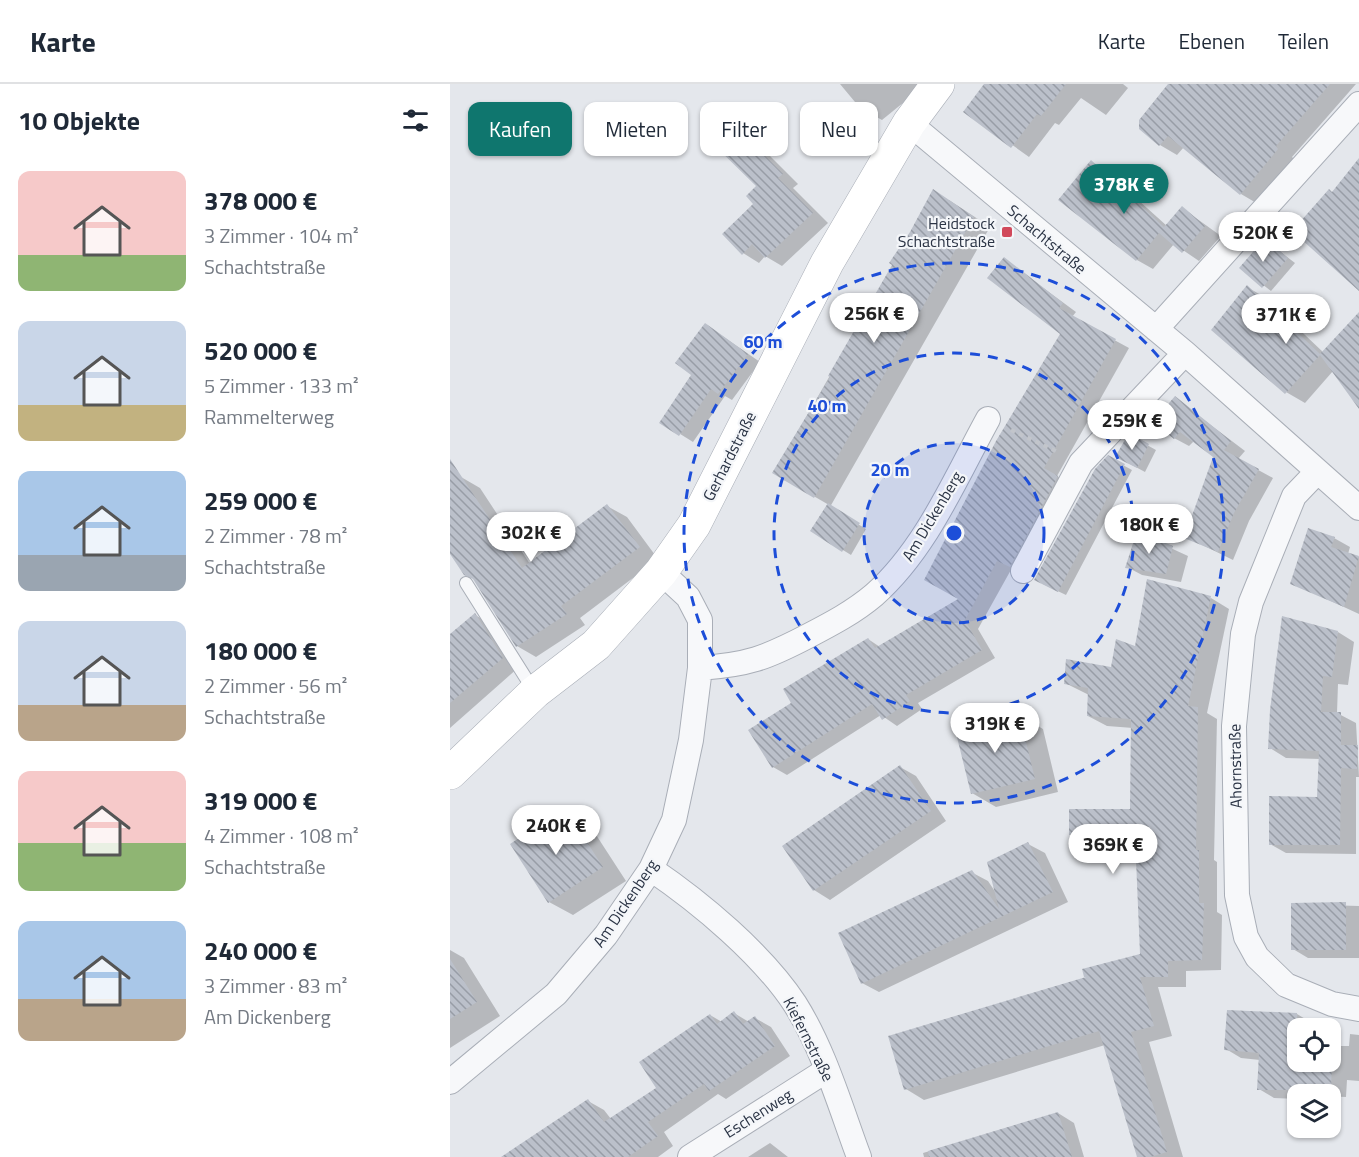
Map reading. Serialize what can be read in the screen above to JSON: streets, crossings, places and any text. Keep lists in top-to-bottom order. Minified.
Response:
{"streets":{"street":["Schachtstraße","Gerhardstraße","Am Dickenberg","Ahornstraße","Kiefernstraße","Eschenweg"]},"crossings":[["Schachtstraße","Gerhardstraße"],["Schachtstraße","Ahornstraße"],["Gerhardstraße","Am Dickenberg"],["Am Dickenberg","Kiefernstraße"],["Kiefernstraße","Eschenweg"]],"places":{"transit":["Heidstock Schachtstraße"]},"page":{"header":"Karte","nav":["Karte","Ebenen","Teilen"],"heading":"10 Objekte","chip":["Kaufen","Mieten","Filter","Neu"],"list":[{"name":"378 000 €","note":"3 Zimmer · 104 m² · Schachtstraße"},{"name":"520 000 €","note":"5 Zimmer · 133 m² · Rammelterweg"},{"name":"259 000 €","note":"2 Zimmer · 78 m² · Schachtstraße"},{"name":"180 000 €","note":"2 Zimmer · 56 m² · Schachtstraße"},{"name":"319 000 €","note":"4 Zimmer · 108 m² · Schachtstraße"},{"name":"240 000 €","note":"3 Zimmer · 83 m² · Am Dickenberg"}],"price":["378K €","520K €","256K €","371K €","259K €","180K €","302K €","319K €","240K €","369K €"]},"rings":["60 m","40 m","20 m"]}
